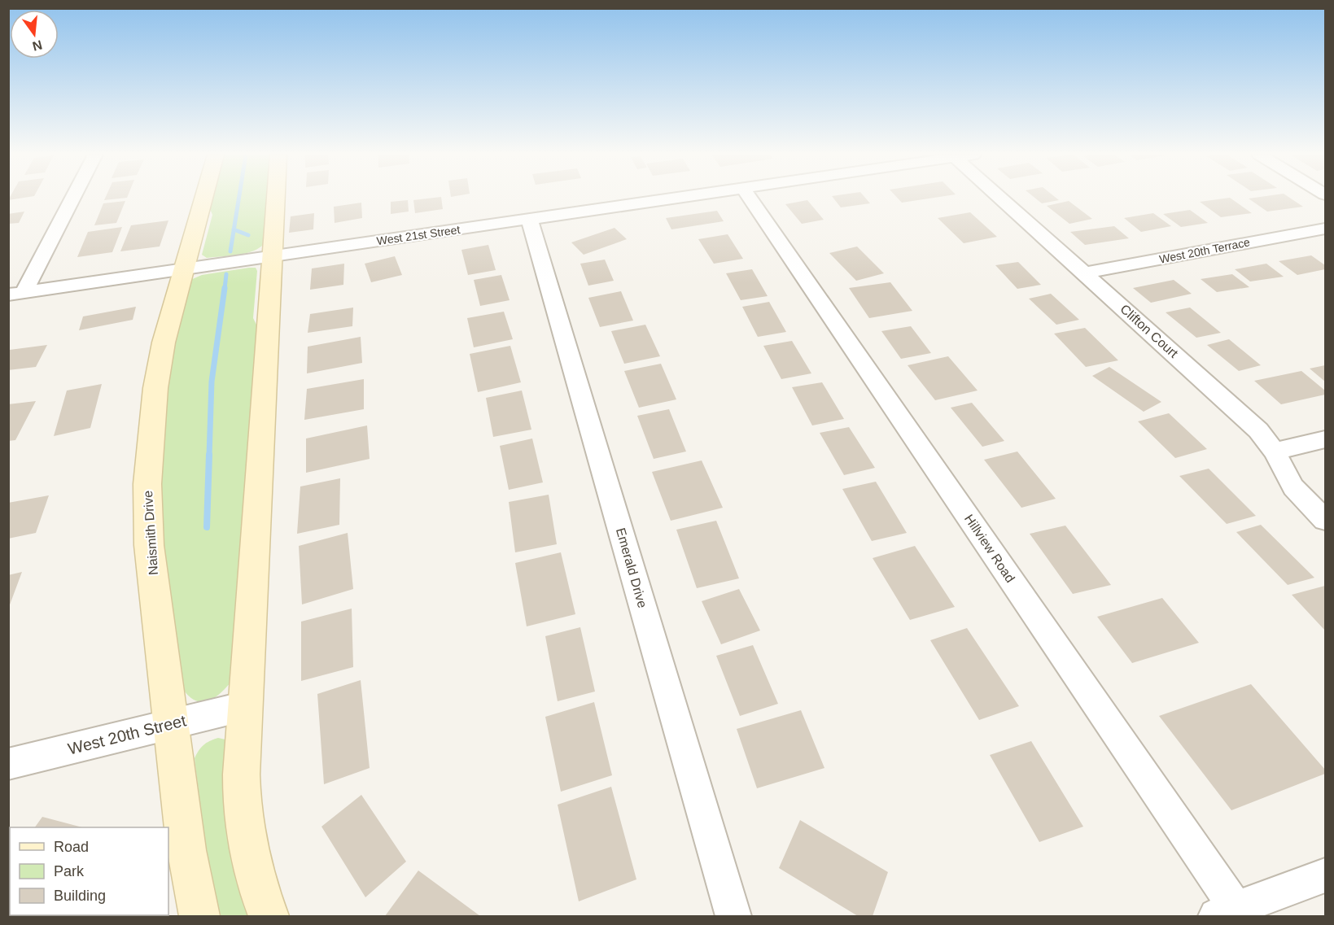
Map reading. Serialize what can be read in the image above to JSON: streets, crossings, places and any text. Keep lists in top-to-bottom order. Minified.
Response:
{"streets":{"street":["West 21st Street","West 20th Terrace","Clifton Court","Naismith Drive","Hillview Road","Emerald Drive","West 20th Street"]},"crossings":[["West 21st Street","Naismith Drive"],["West 21st Street","Emerald Drive"],["West 20th Terrace","Clifton Court"],["Naismith Drive","West 20th Street"]],"legend":["Road","Park","Building"],"north":"bottom"}
